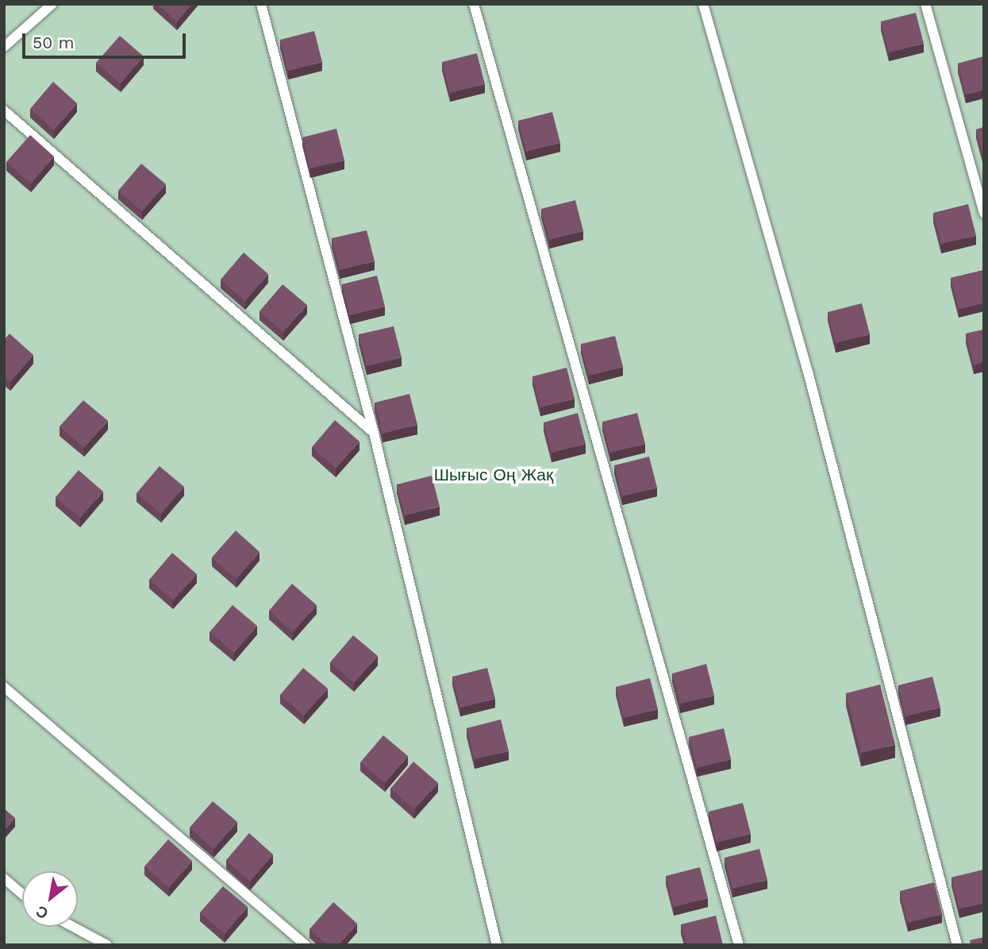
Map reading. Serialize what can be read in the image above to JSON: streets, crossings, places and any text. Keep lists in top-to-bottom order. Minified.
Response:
{"parks":["Шығыс Оң Жақ"],"scale_bar":"50 m","north":"bottom left"}
